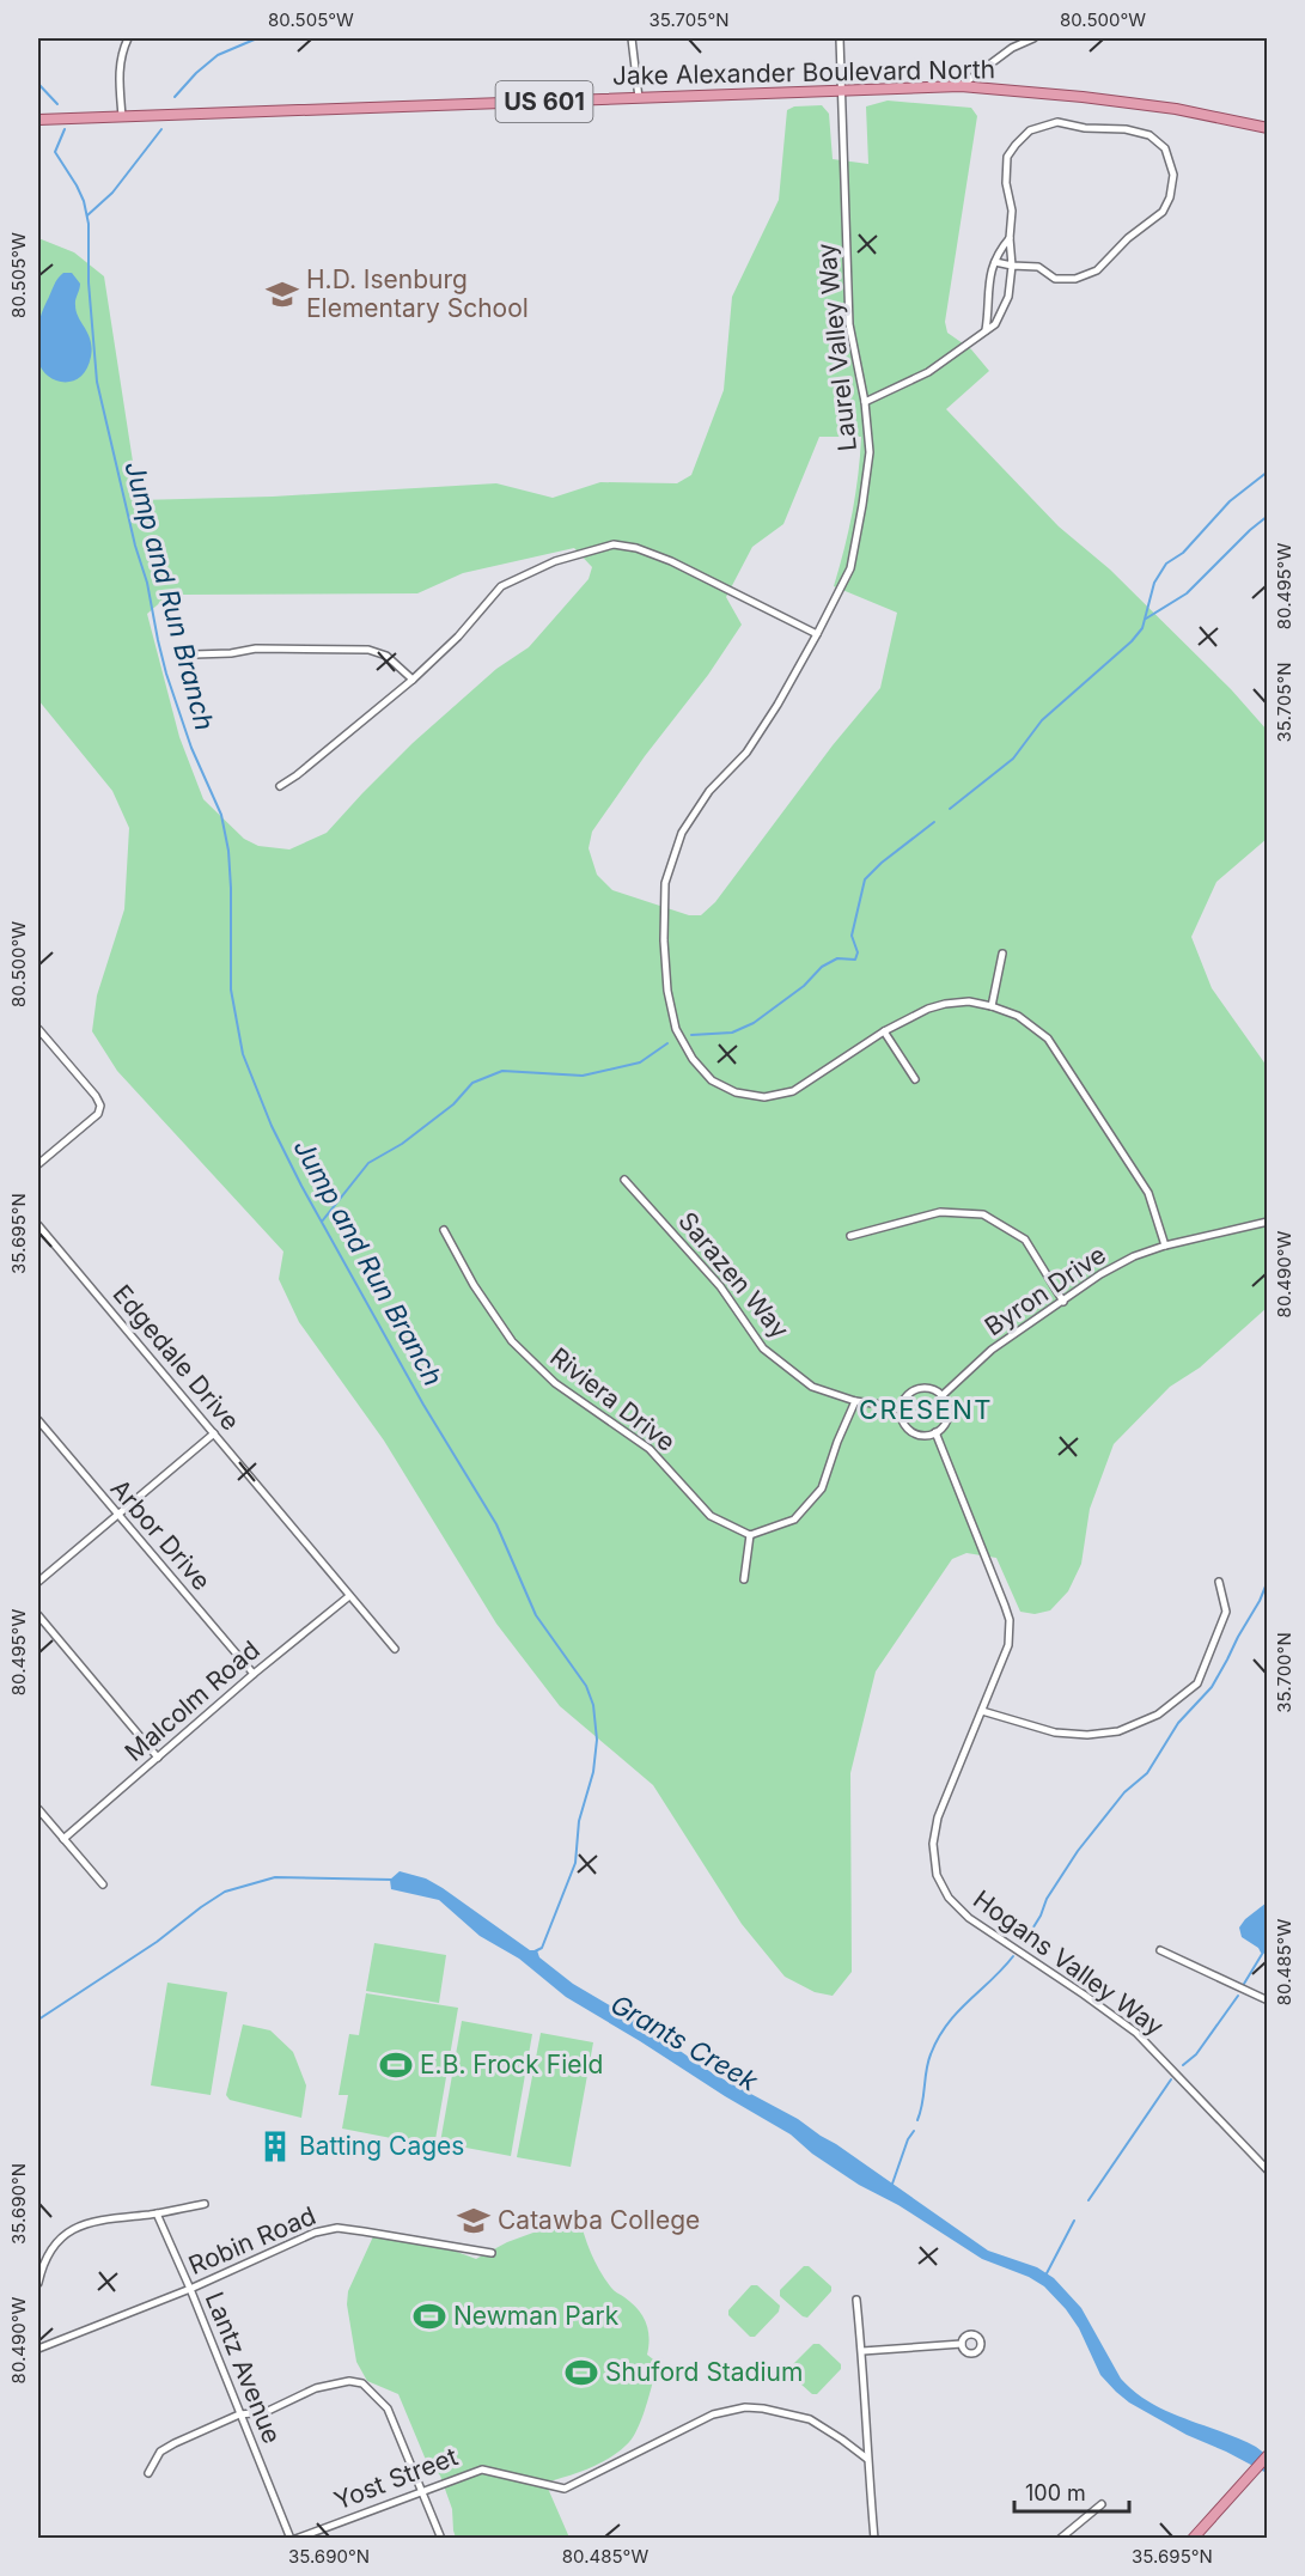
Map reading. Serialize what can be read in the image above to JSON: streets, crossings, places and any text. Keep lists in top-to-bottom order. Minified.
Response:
{"streets":{"main road":["Jake Alexander Boulevard North","US 601"],"street":["Laurel Valley Way","Sarazen Way","Byron Drive","Edgedale Drive","Riviera Drive","Arbor Drive","Malcolm Road","Hogans Valley Way","Robin Road","Lantz Avenue","Yost Street"]},"crossings":[["Jake Alexander Boulevard North","Laurel Valley Way"],["Laurel Valley Way","Byron Drive"],["Sarazen Way","Byron Drive"],["Sarazen Way","Hogans Valley Way"],["Byron Drive","Hogans Valley Way"],["Edgedale Drive","Malcolm Road"],["Arbor Drive","Malcolm Road"],["Robin Road","Lantz Avenue"],["Lantz Avenue","Yost Street"]],"districts":["CRESENT"],"water":["Jump and Run Branch","Grants Creek"],"places":{"school or university":["H.D. Isenburg Elementary School","Catawba College"],"sports":["E.B. Frock Field","Newman Park","Shuford Stadium"],"building":["Batting Cages"]},"scale_bar":"100 m","coordinates":["80.505°W","35.705°N","80.500°W","80.495°W","35.695°N","80.490°W","35.700°N","80.485°W","35.690°N"]}
